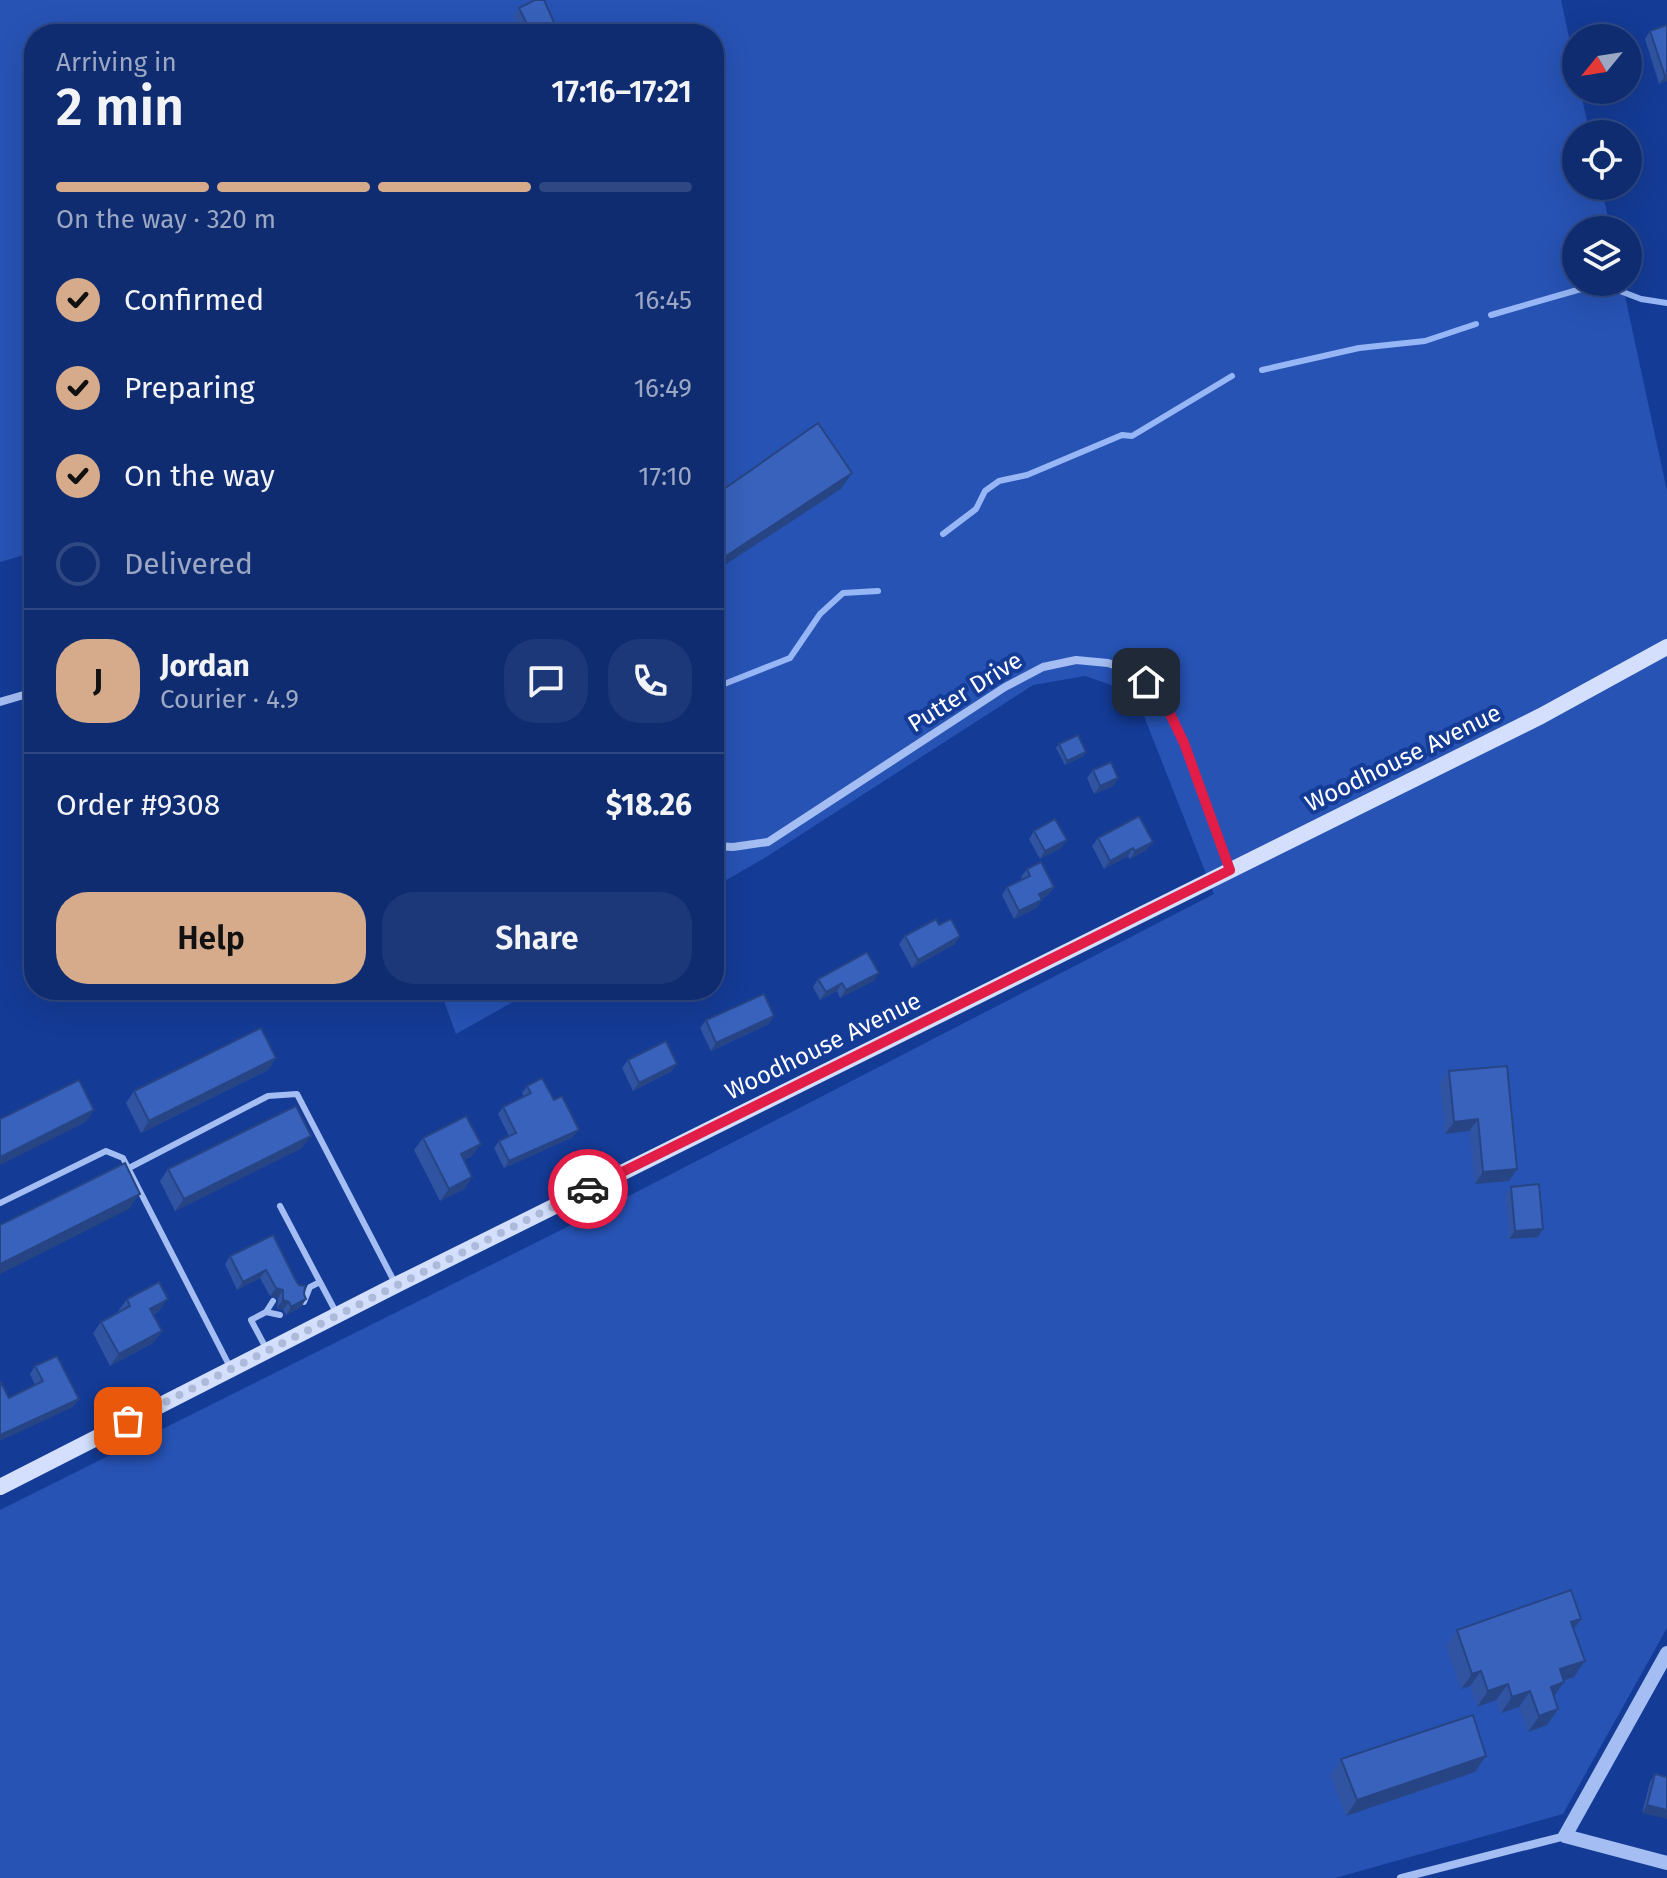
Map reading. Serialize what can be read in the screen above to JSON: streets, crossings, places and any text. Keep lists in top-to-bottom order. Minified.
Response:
{"streets":{"main road":["Woodhouse Avenue"],"street":["Putter Drive"]},"crossings":[["Putter Drive","Woodhouse Avenue"]],"north":"bottom left","page":{"heading":["2 min","Arriving in","17:16–17:21"],"panel":["Jordan","Courier · 4.9","Order #9308","$18.26"],"bar":"On the way · 320 m","list":[["Confirmed","16:45"],["Preparing","16:49"],["On the way","17:10"],"Delivered"],"round":"J","buttons":["Help","Share"]}}
